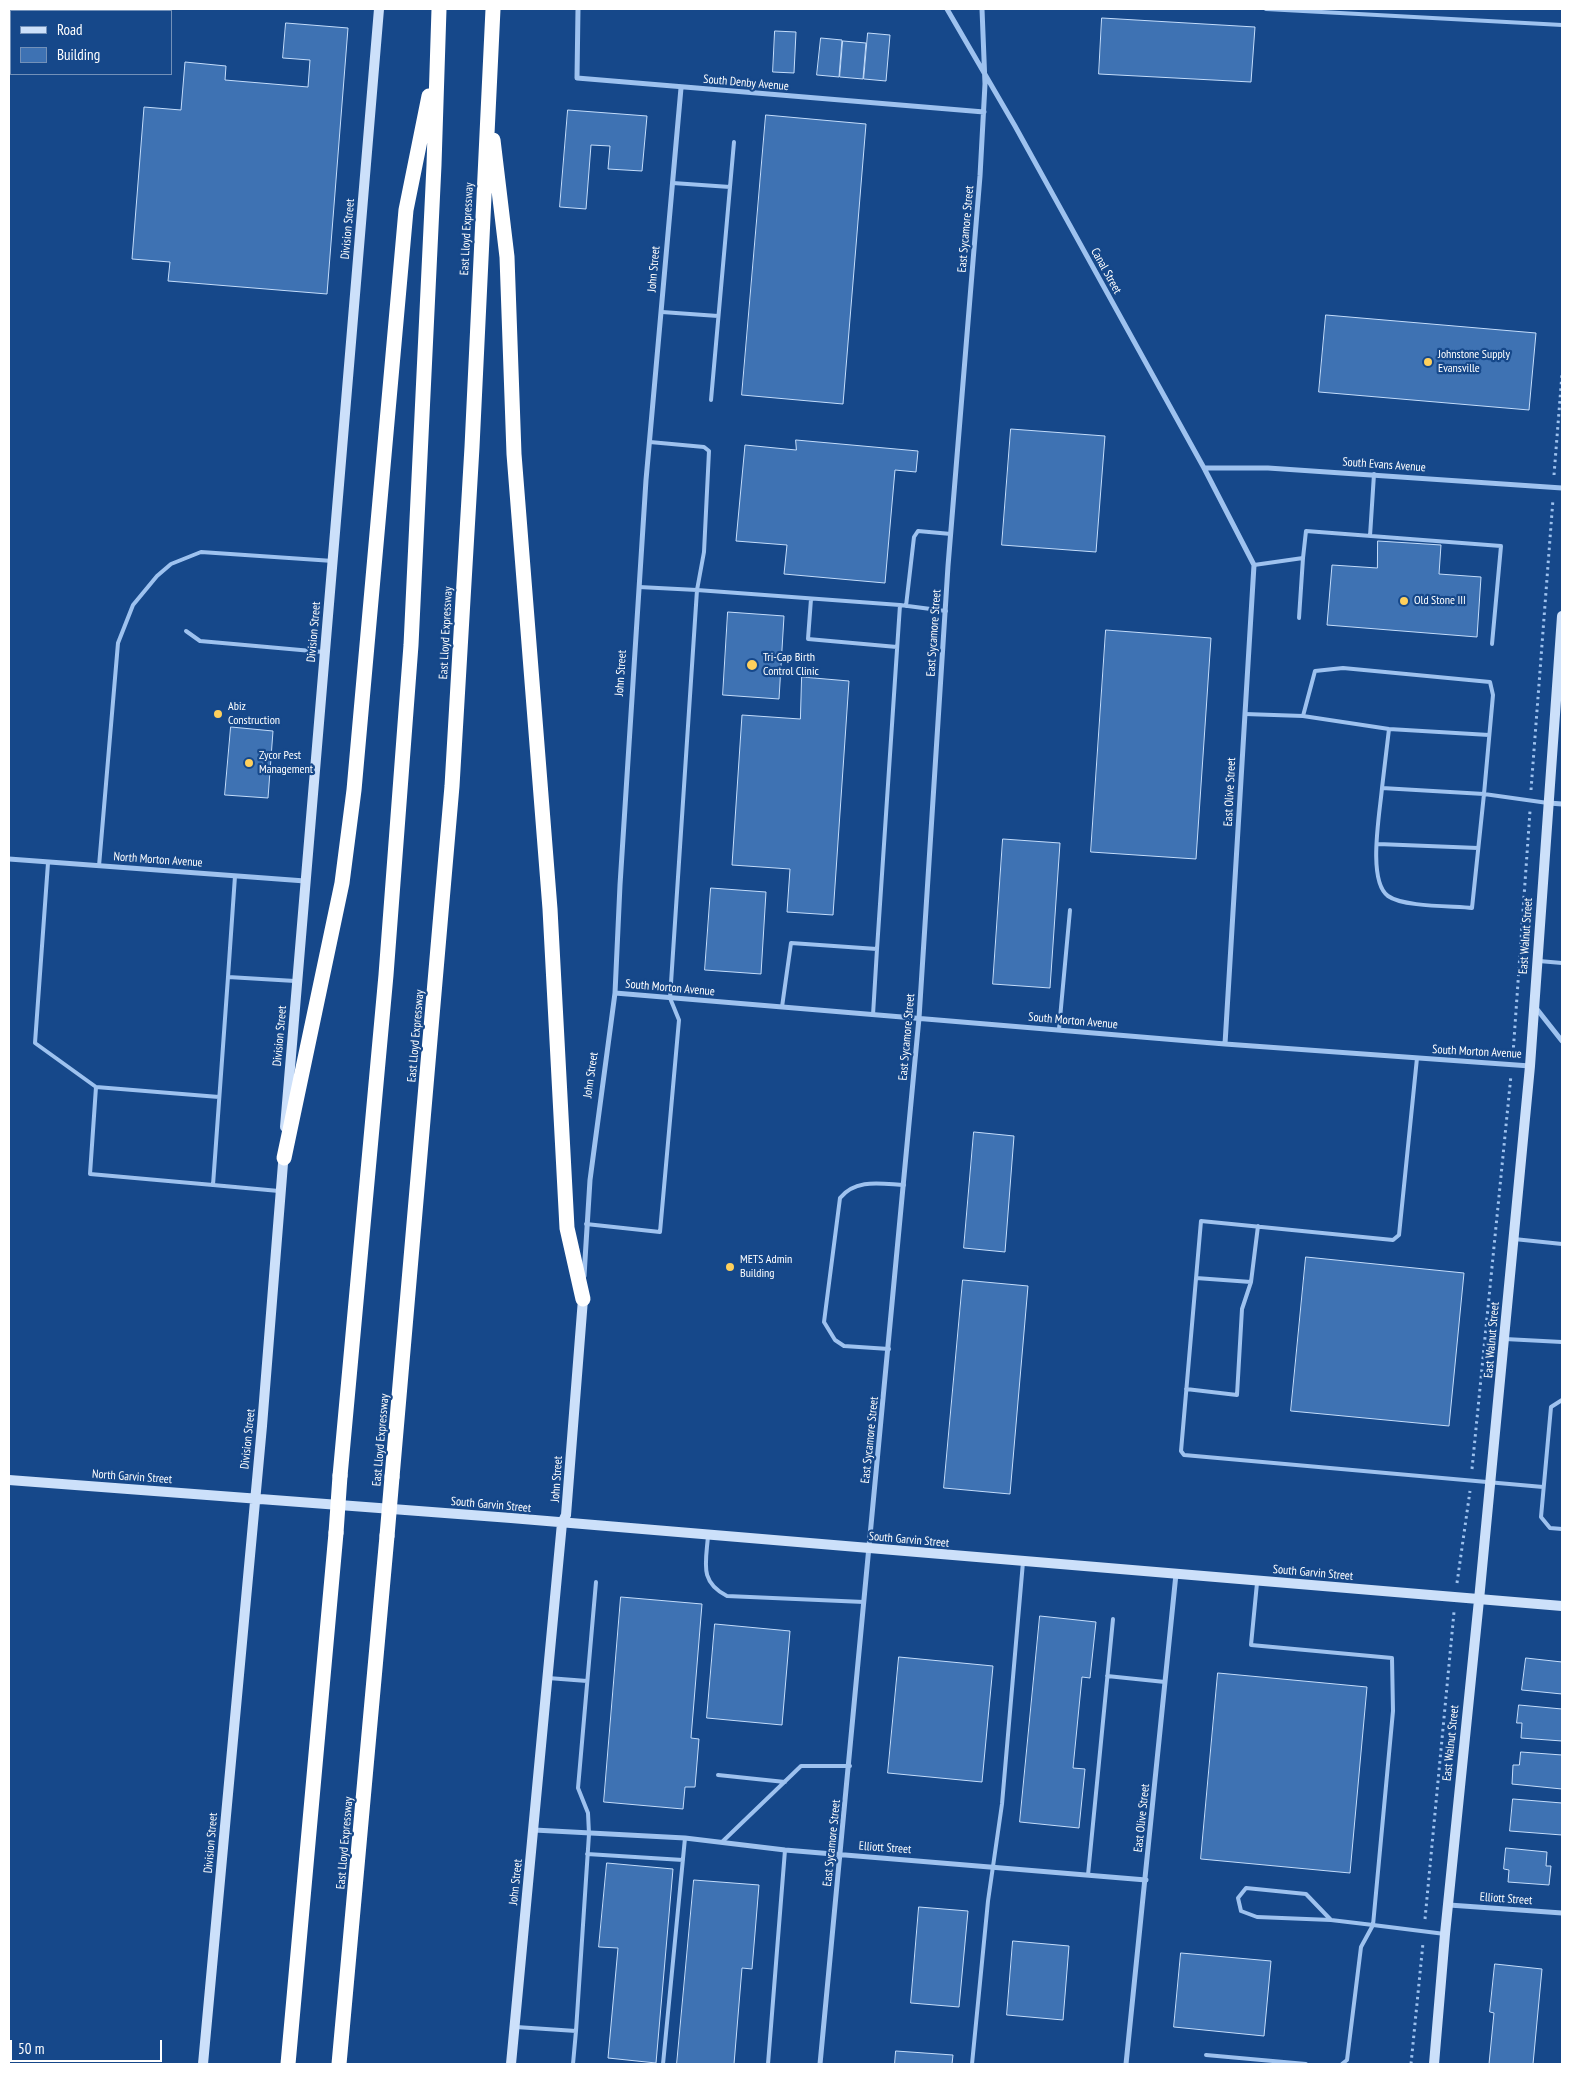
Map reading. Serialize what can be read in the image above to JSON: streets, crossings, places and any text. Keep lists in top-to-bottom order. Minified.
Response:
{"streets":{"highway":["East Lloyd Expressway"],"main road":["Division Street","John Street","East Walnut Street","North Garvin Street","South Garvin Street"],"street":["South Denby Avenue","East Sycamore Street","Canal Street","South Evans Avenue","East Olive Street","North Morton Avenue","South Morton Avenue","Elliott Street"]},"crossings":[["South Denby Avenue","East Sycamore Street"],["South Denby Avenue","John Street"],["Division Street","North Morton Avenue"],["Division Street","North Garvin Street"],["Division Street","South Garvin Street"],["East Sycamore Street","Canal Street"],["East Sycamore Street","South Morton Avenue"],["East Sycamore Street","South Garvin Street"],["East Sycamore Street","Elliott Street"],["John Street","South Morton Avenue"],["John Street","South Garvin Street"],["John Street","Elliott Street"],["Canal Street","South Evans Avenue"],["Canal Street","East Olive Street"],["East Olive Street","South Morton Avenue"],["East Olive Street","South Garvin Street"],["East Olive Street","Elliott Street"],["East Walnut Street","South Morton Avenue"],["East Walnut Street","South Garvin Street"],["East Walnut Street","Elliott Street"],["North Garvin Street","South Garvin Street"]],"places":["Johnstone Supply Evansville","Old Stone III","Tri-Cap Birth Control Clinic","Abiz Construction","Zycor Pest Management","METS Admin Building"],"legend":["Road","Building"],"scale_bar":"50 m"}
